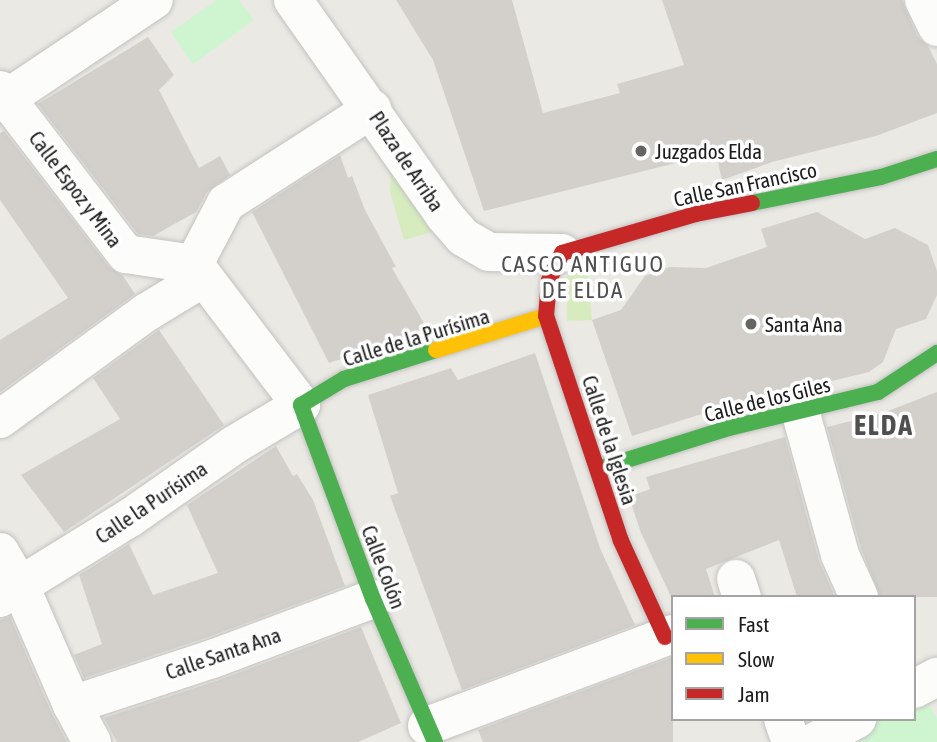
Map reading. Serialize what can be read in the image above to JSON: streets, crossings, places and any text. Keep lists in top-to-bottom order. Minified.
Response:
{"streets":{"street":["Plaza de Arriba","Calle San Francisco","Calle Espoz y Mina","Calle de la Purísima","Calle de los Giles","Calle de la Iglesia","Calle la Purísima","Calle Colón","Calle Santa Ana"]},"crossings":[["Plaza de Arriba","Calle San Francisco"],["Plaza de Arriba","Calle de la Iglesia"],["Calle San Francisco","Calle de la Iglesia"],["Calle de la Purísima","Calle de la Iglesia"],["Calle de la Purísima","Calle la Purísima"],["Calle de la Purísima","Calle Colón"],["Calle de los Giles","Calle de la Iglesia"],["Calle la Purísima","Calle Colón"],["Calle Colón","Calle Santa Ana"]],"districts":["CASCO ANTIGUO DE ELDA","ELDA"],"places":["Juzgados Elda","Santa Ana"],"legend":["Fast","Slow","Jam"]}
